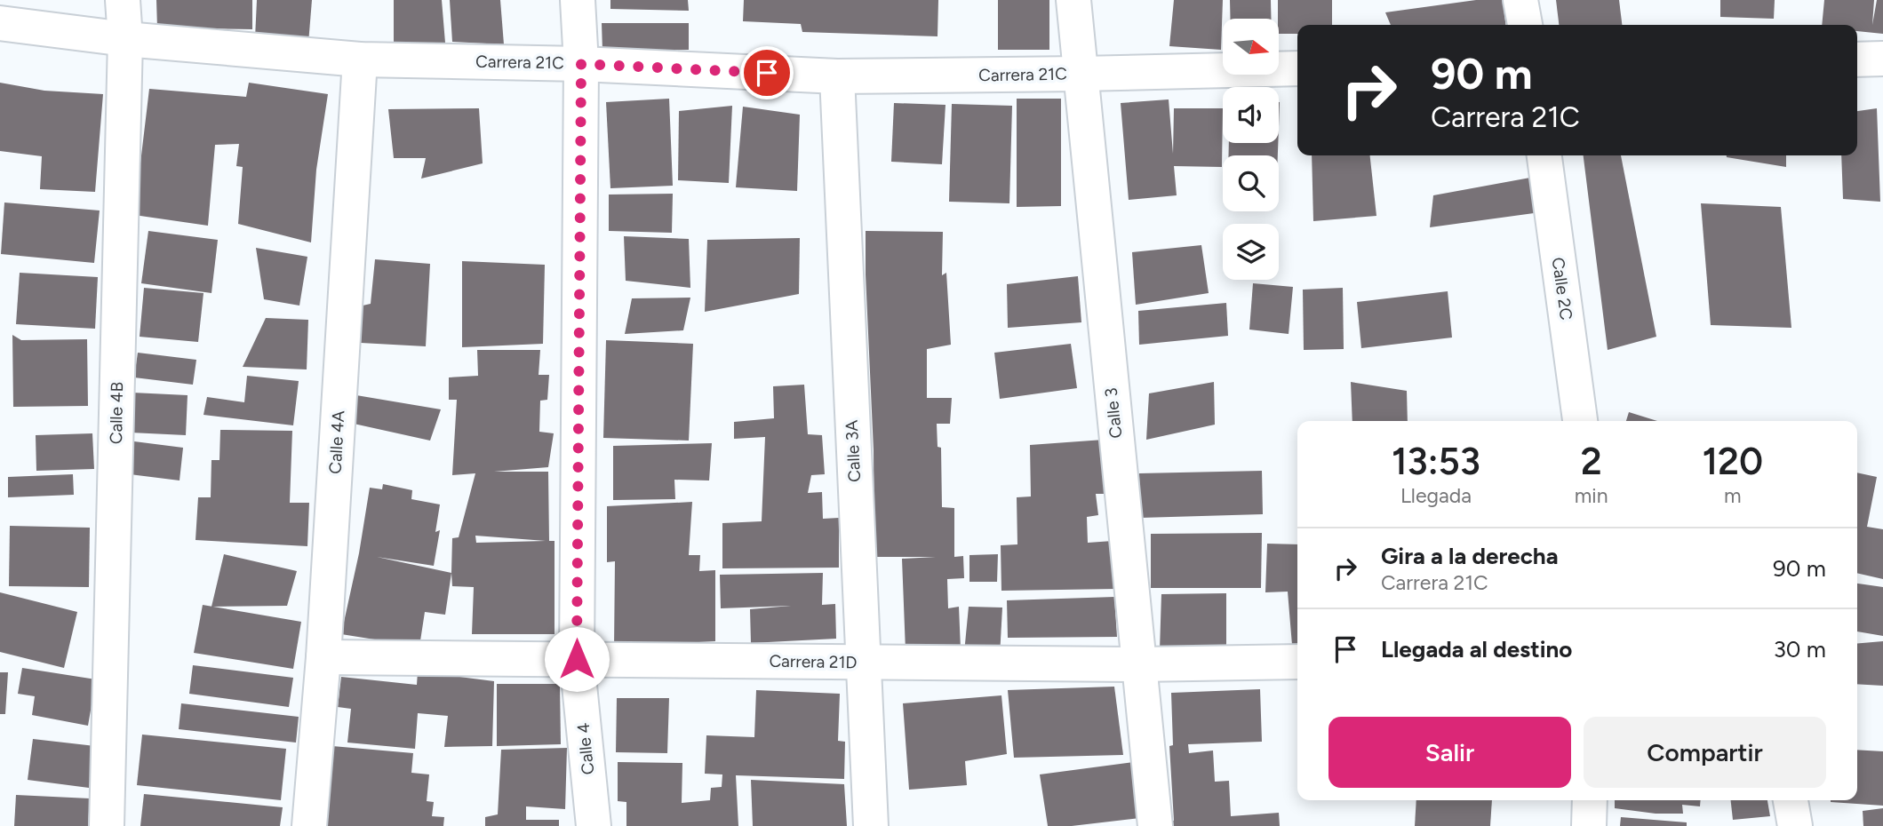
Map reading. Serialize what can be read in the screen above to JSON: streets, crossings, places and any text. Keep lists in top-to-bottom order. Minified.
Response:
{"streets":{"street":["Carrera 21C","Calle 2C","Calle 4B","Calle 3","Calle 4A","Calle 3A","Carrera 21D","Calle 4"]},"crossings":[["Carrera 21C","Calle 4B"],["Carrera 21C","Calle 3"],["Carrera 21C","Calle 4A"],["Carrera 21C","Calle 3A"],["Carrera 21C","Calle 4"],["Calle 3","Carrera 21D"],["Calle 4A","Carrera 21D"],["Calle 3A","Carrera 21D"],["Carrera 21D","Calle 4"]],"north":"right","page":{"turn":["90 m","Carrera 21C"],"eta":["13:53","Llegada","2","min","120","m"],"list":[{"name":"Gira a la derecha","note":"Carrera 21C","value":"90 m"},{"name":"Llegada al destino","value":"30 m"}],"buttons":["Salir","Compartir"]}}
